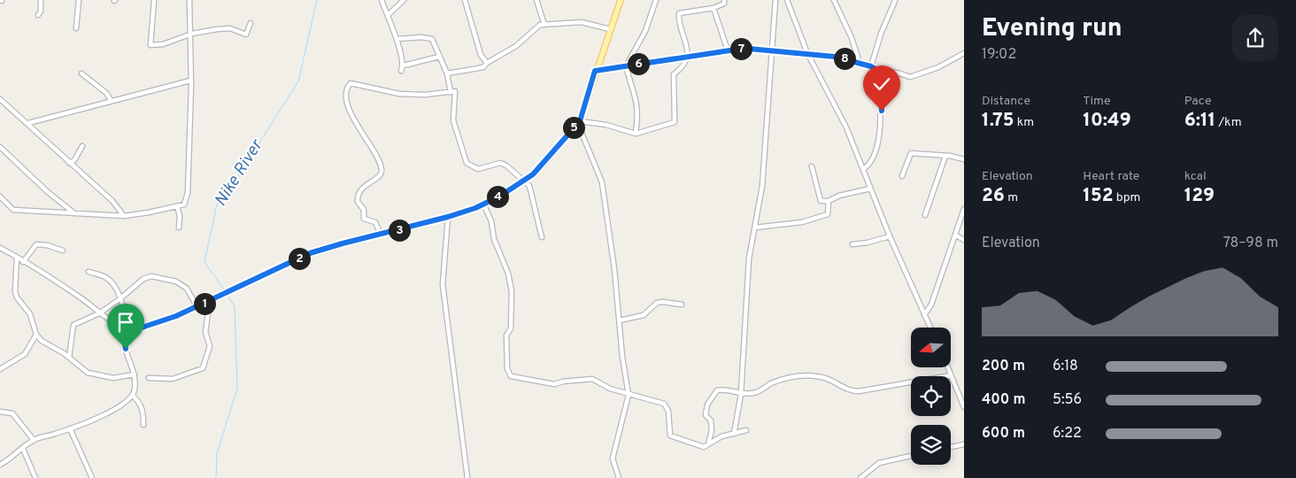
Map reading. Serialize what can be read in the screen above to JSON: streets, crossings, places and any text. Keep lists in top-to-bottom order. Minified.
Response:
{"water":["Nike River"],"north":"left","page":{"heading":["Evening run","19:02"],"pins":["7","8","6","5","4","3","2","1"],"stats":[["Distance","1.75 km"],["Time","10:49"],["Pace","6:11 /km"],["Elevation","26 m"],["Heart rate","152 bpm"],["kcal","129"]],"chart":["Elevation","78–98 m"],"list":[{"name":"200 m","note":"6:18"},{"name":"400 m","note":"5:56"},{"name":"600 m","note":"6:22"}]}}
